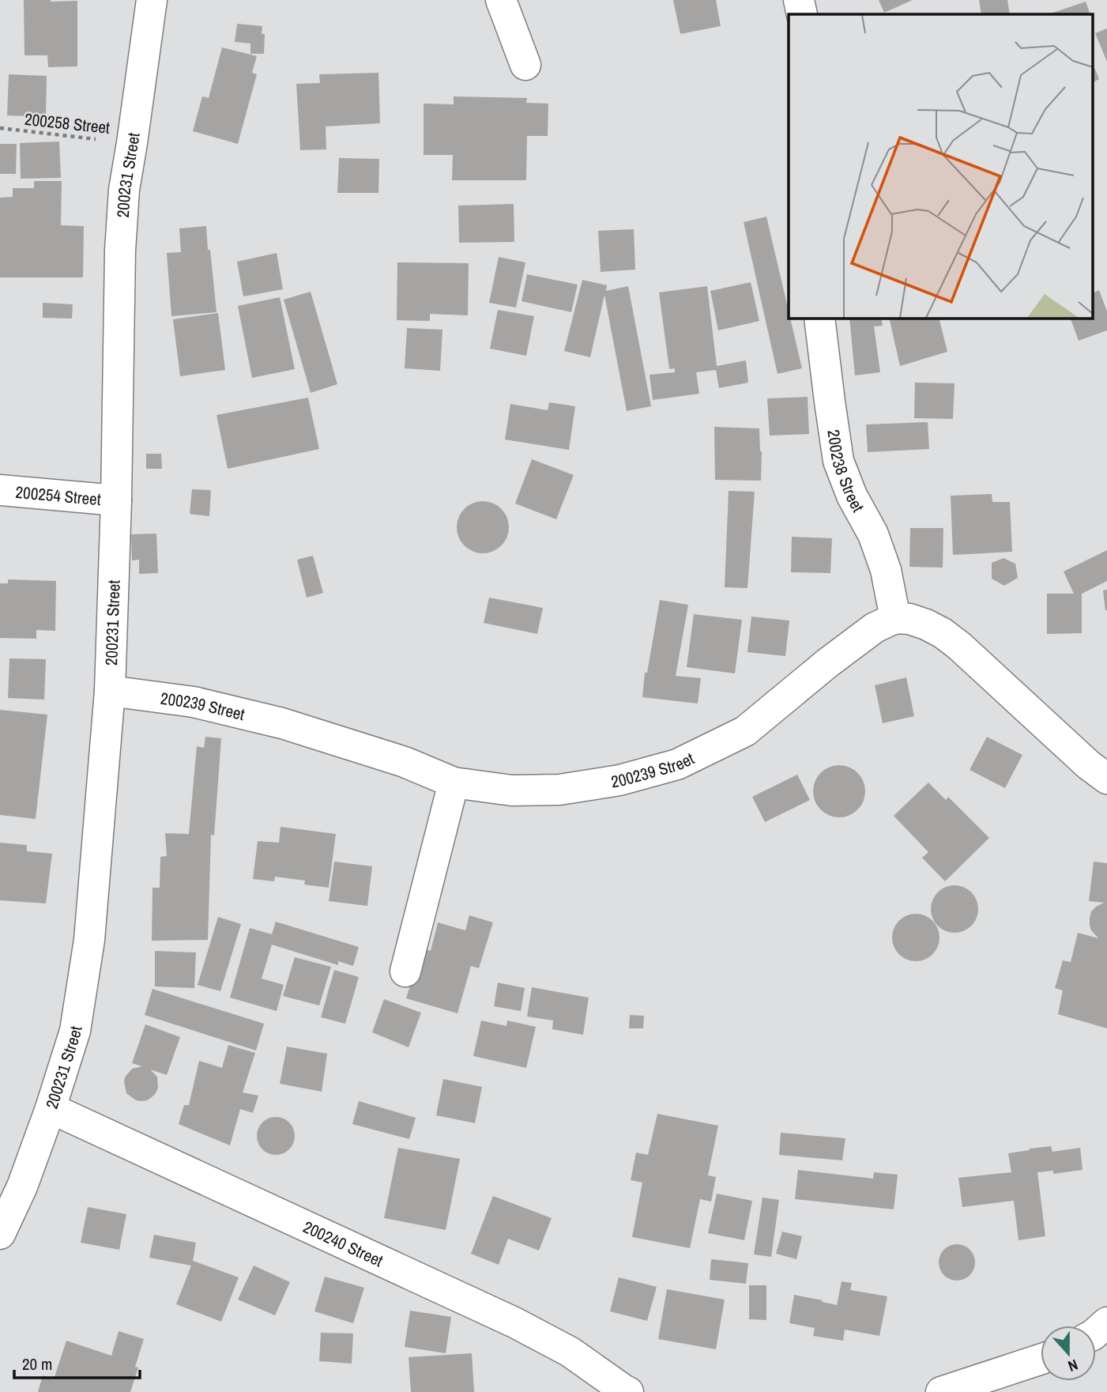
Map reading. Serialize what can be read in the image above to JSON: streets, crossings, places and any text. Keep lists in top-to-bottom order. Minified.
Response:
{"streets":{"street":["200231 Street","200238 Street","200254 Street","200239 Street","200240 Street"],"path":["200258 Street"]},"crossings":[["200258 Street","200231 Street"],["200231 Street","200254 Street"],["200231 Street","200239 Street"],["200231 Street","200240 Street"],["200238 Street","200239 Street"]],"scale_bar":"20 m","north":"bottom"}
